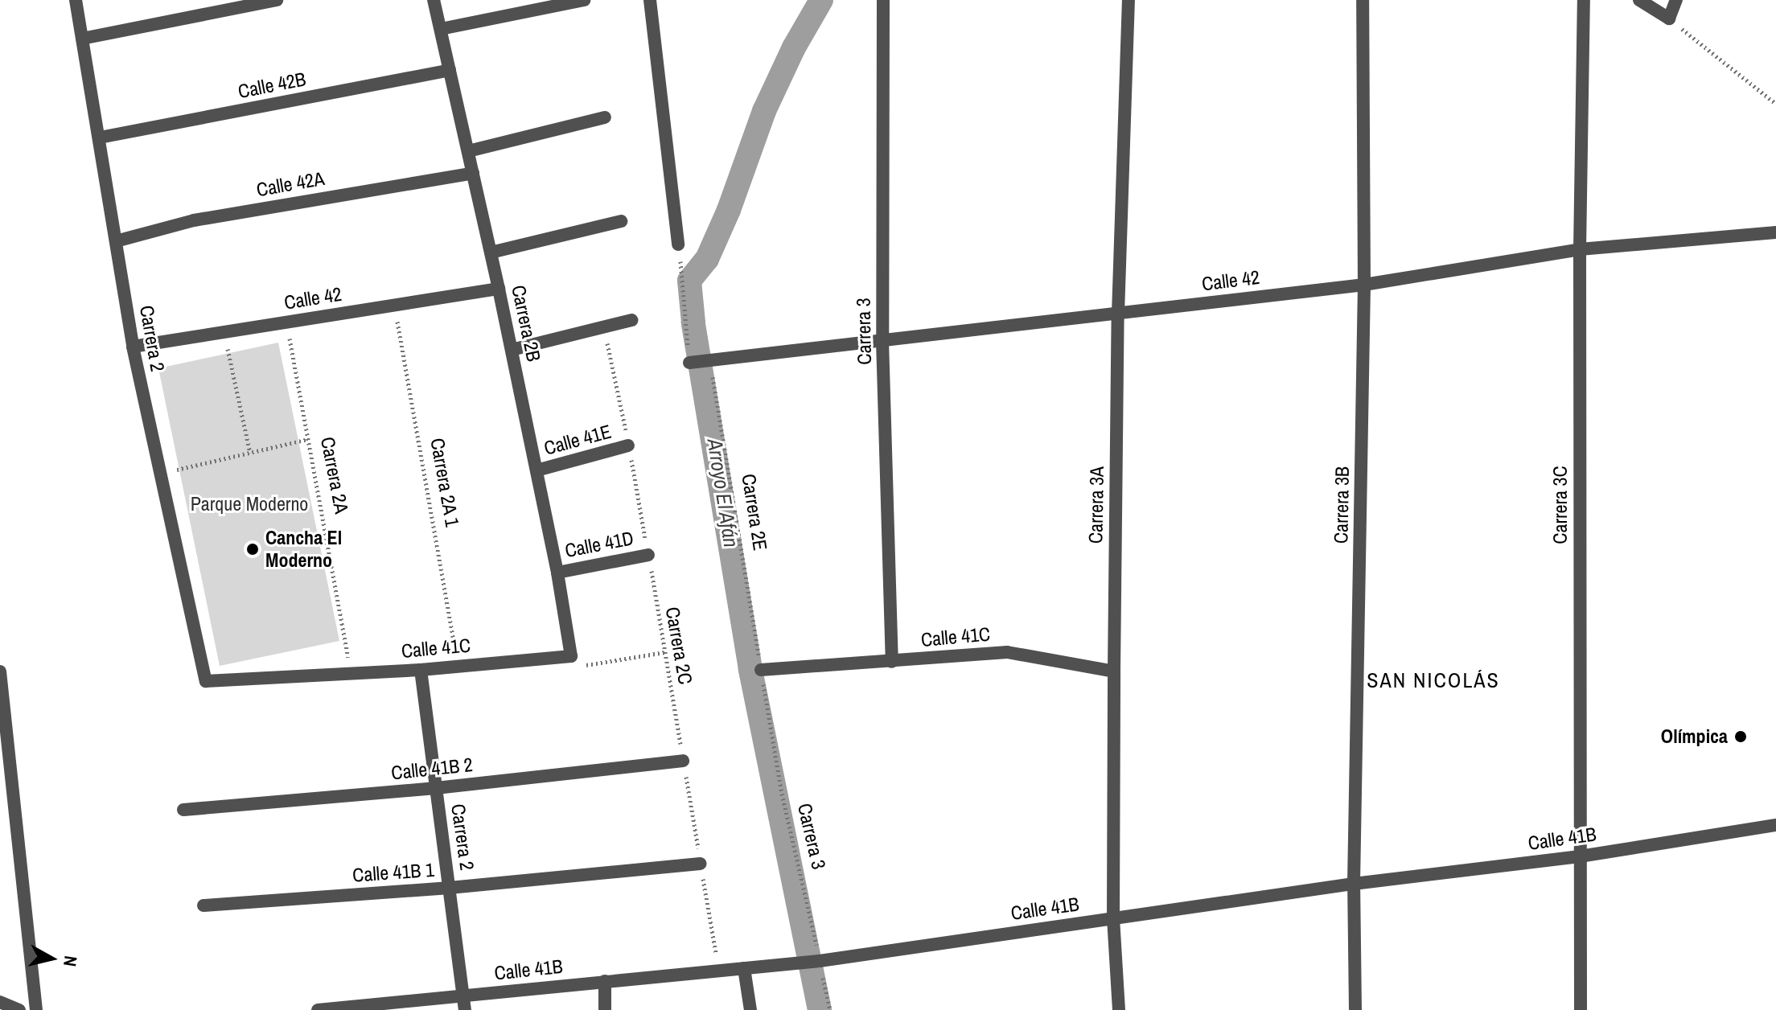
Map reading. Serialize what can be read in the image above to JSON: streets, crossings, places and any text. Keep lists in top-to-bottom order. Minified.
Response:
{"streets":{"street":["Calle 42B","Calle 42A","Calle 42","Carrera 2B","Carrera 3","Carrera 2","Calle 41E","Carrera 3A","Carrera 3B","Carrera 3C","Calle 41D","Calle 41C","Calle 41B 2","Calle 41B","Calle 41B 1"],"path":["Carrera 2A","Carrera 2A 1","Carrera 2E","Carrera 2C"]},"crossings":[["Calle 42B","Carrera 2B"],["Calle 42B","Carrera 2"],["Calle 42A","Carrera 2B"],["Calle 42A","Carrera 2"],["Calle 42","Carrera 2B"],["Calle 42","Carrera 3"],["Calle 42","Carrera 2"],["Calle 42","Carrera 2A"],["Calle 42","Carrera 2A 1"],["Calle 42","Carrera 3A"],["Calle 42","Carrera 3B"],["Calle 42","Carrera 3C"],["Calle 42","Carrera 2E"],["Carrera 2B","Calle 41E"],["Carrera 2B","Calle 41D"],["Carrera 2B","Calle 41C"],["Carrera 3","Carrera 2E"],["Carrera 3","Calle 41C"],["Carrera 3","Calle 41B"],["Carrera 2","Calle 41C"],["Carrera 2","Calle 41B 2"],["Carrera 2","Calle 41B"],["Carrera 2","Calle 41B 1"],["Calle 41E","Carrera 2C"],["Carrera 2A","Calle 41C"],["Carrera 2A 1","Calle 41C"],["Carrera 3A","Calle 41C"],["Carrera 3A","Calle 41B"],["Carrera 3B","Calle 41B"],["Carrera 3C","Calle 41B"],["Carrera 2E","Calle 41C"],["Calle 41D","Carrera 2C"],["Carrera 2C","Calle 41B 2"],["Carrera 2C","Calle 41B"],["Carrera 2C","Calle 41B 1"]],"districts":["SAN NICOLÁS"],"water":["Arroyo El Afán"],"parks":["Parque Moderno"],"places":["Cancha El Moderno","Olímpica"],"north":"right"}
